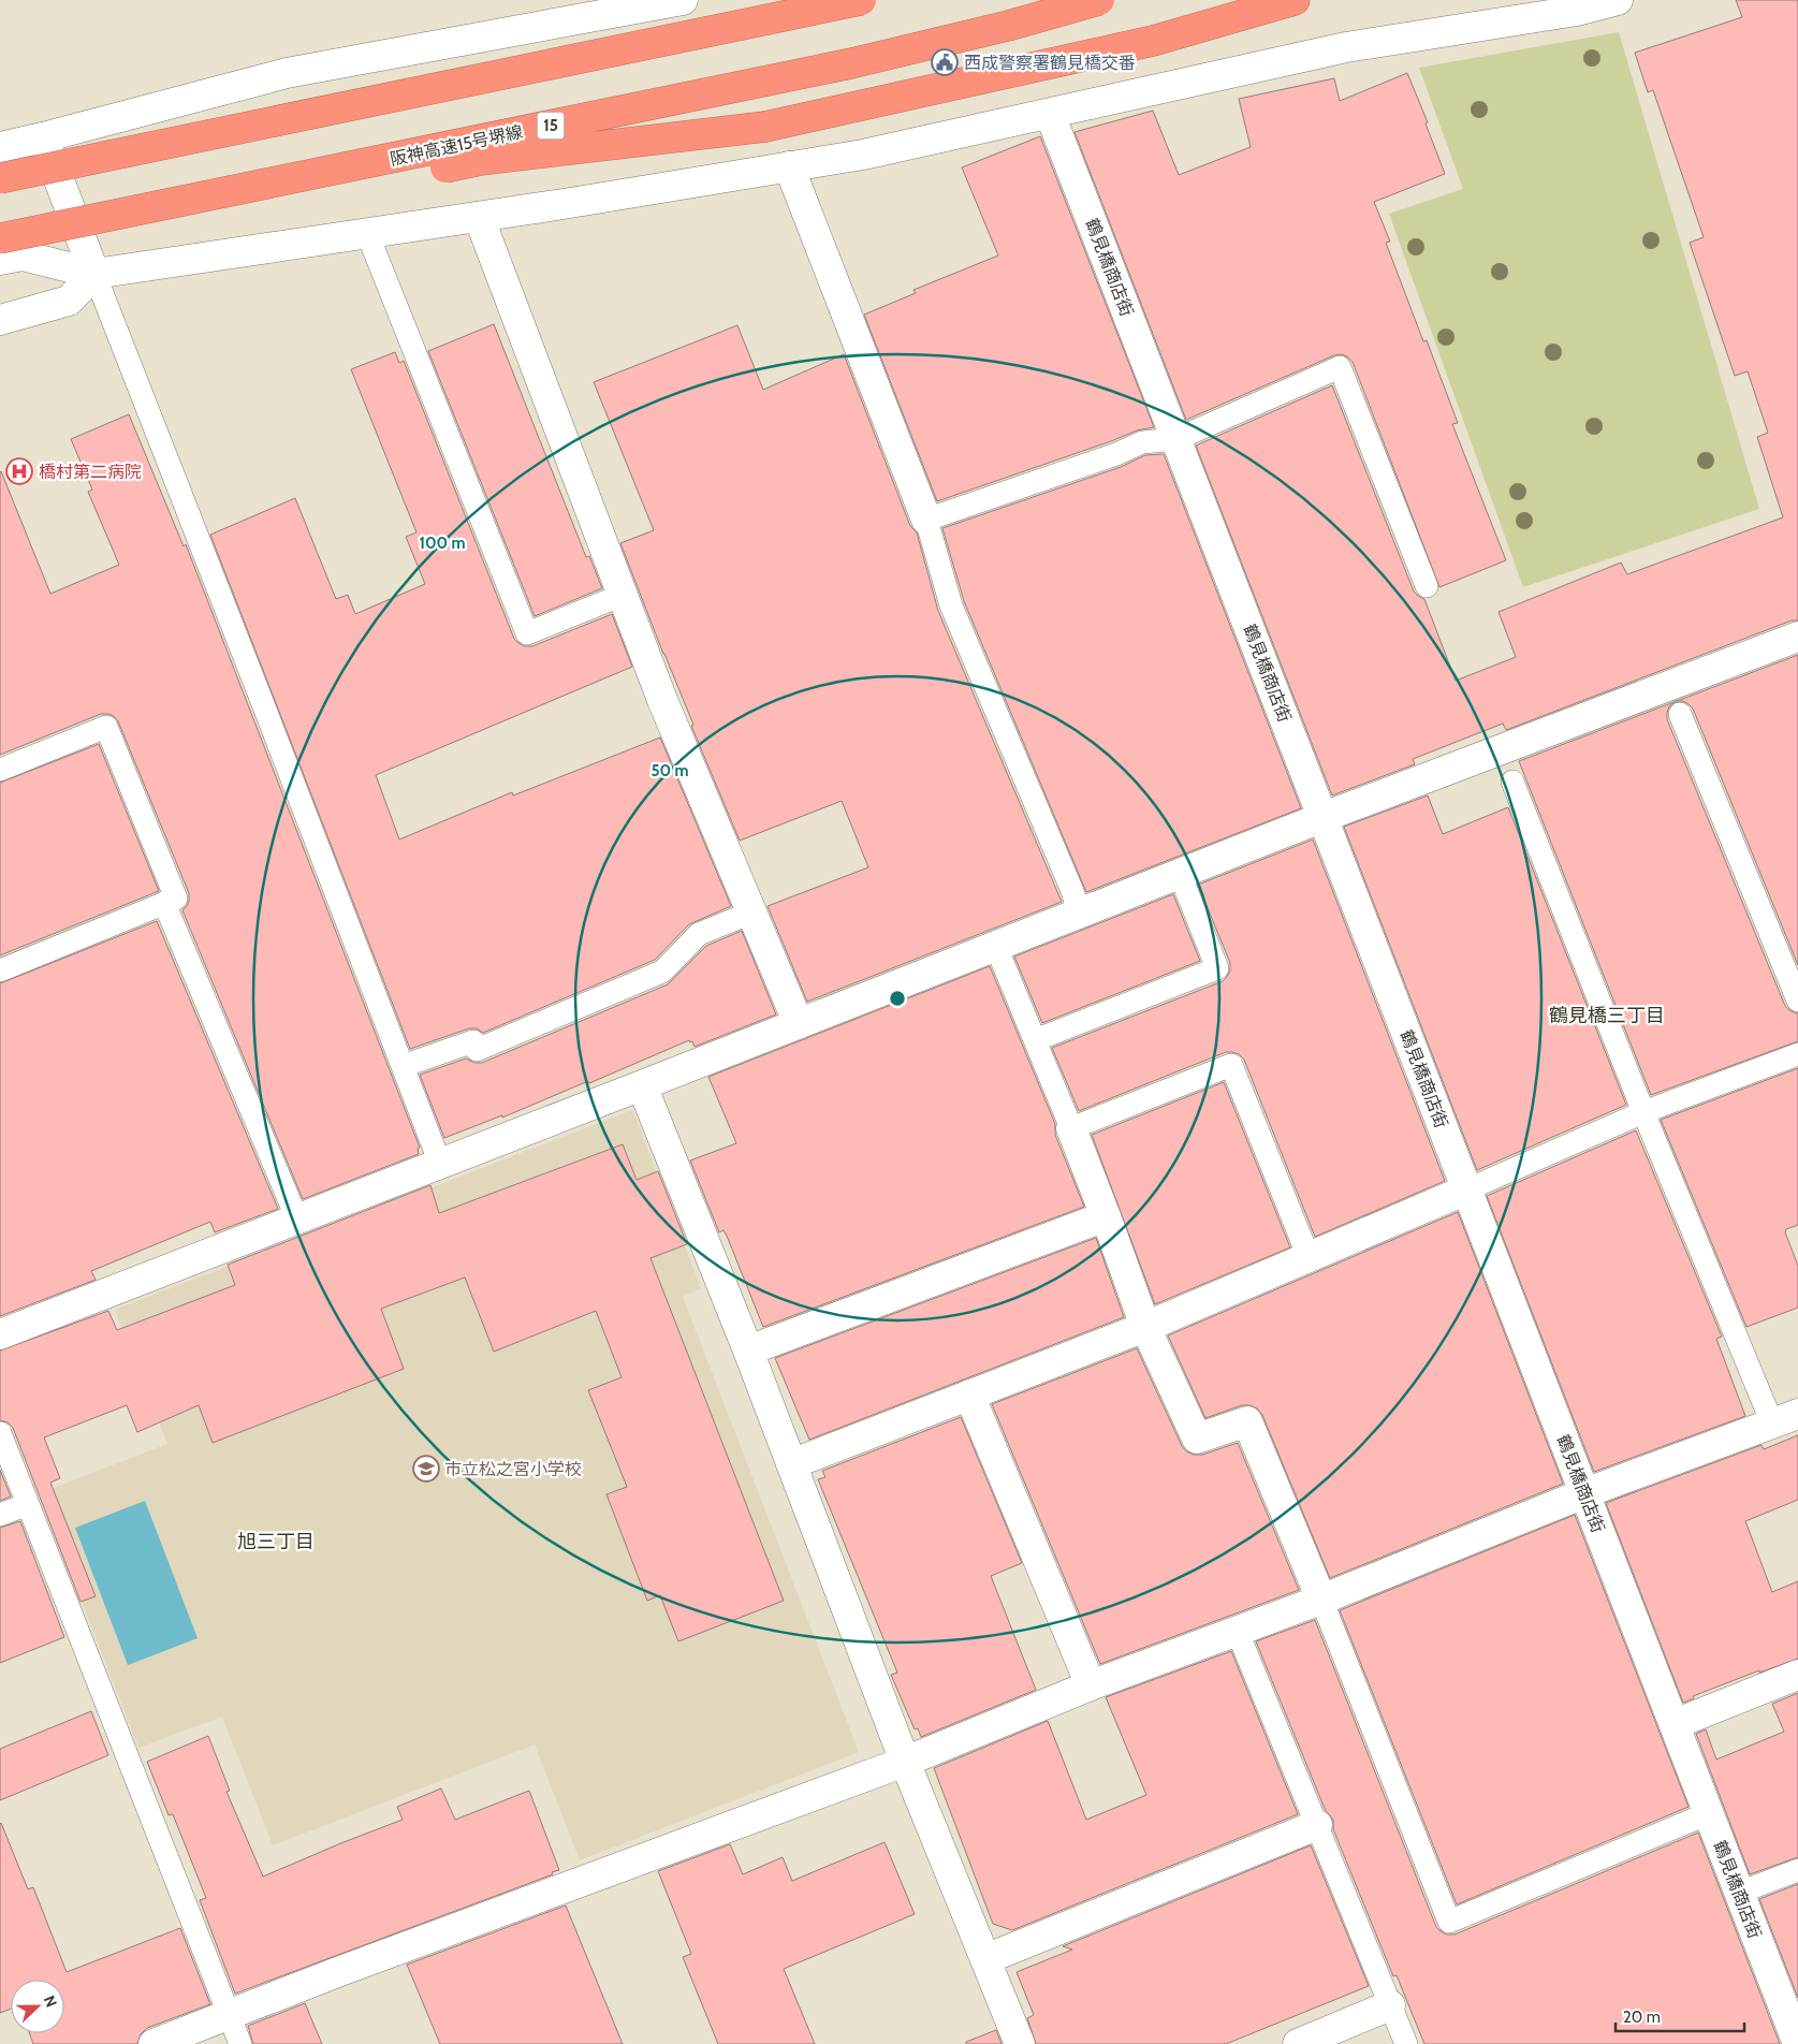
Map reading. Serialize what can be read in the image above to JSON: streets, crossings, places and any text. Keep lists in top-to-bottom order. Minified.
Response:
{"streets":{"highway":["15","阪神高速15号堺線"],"street":["鶴見橋商店街"]},"districts":["鶴見橋三丁目","旭三丁目"],"places":{"public building":["西成警察署鶴見橋交番"],"hospital":["橋村第二病院"],"school or university":["市立松之宮小学校"]},"scale_bar":"20 m","north":"right","rings":["100 m","50 m"]}
